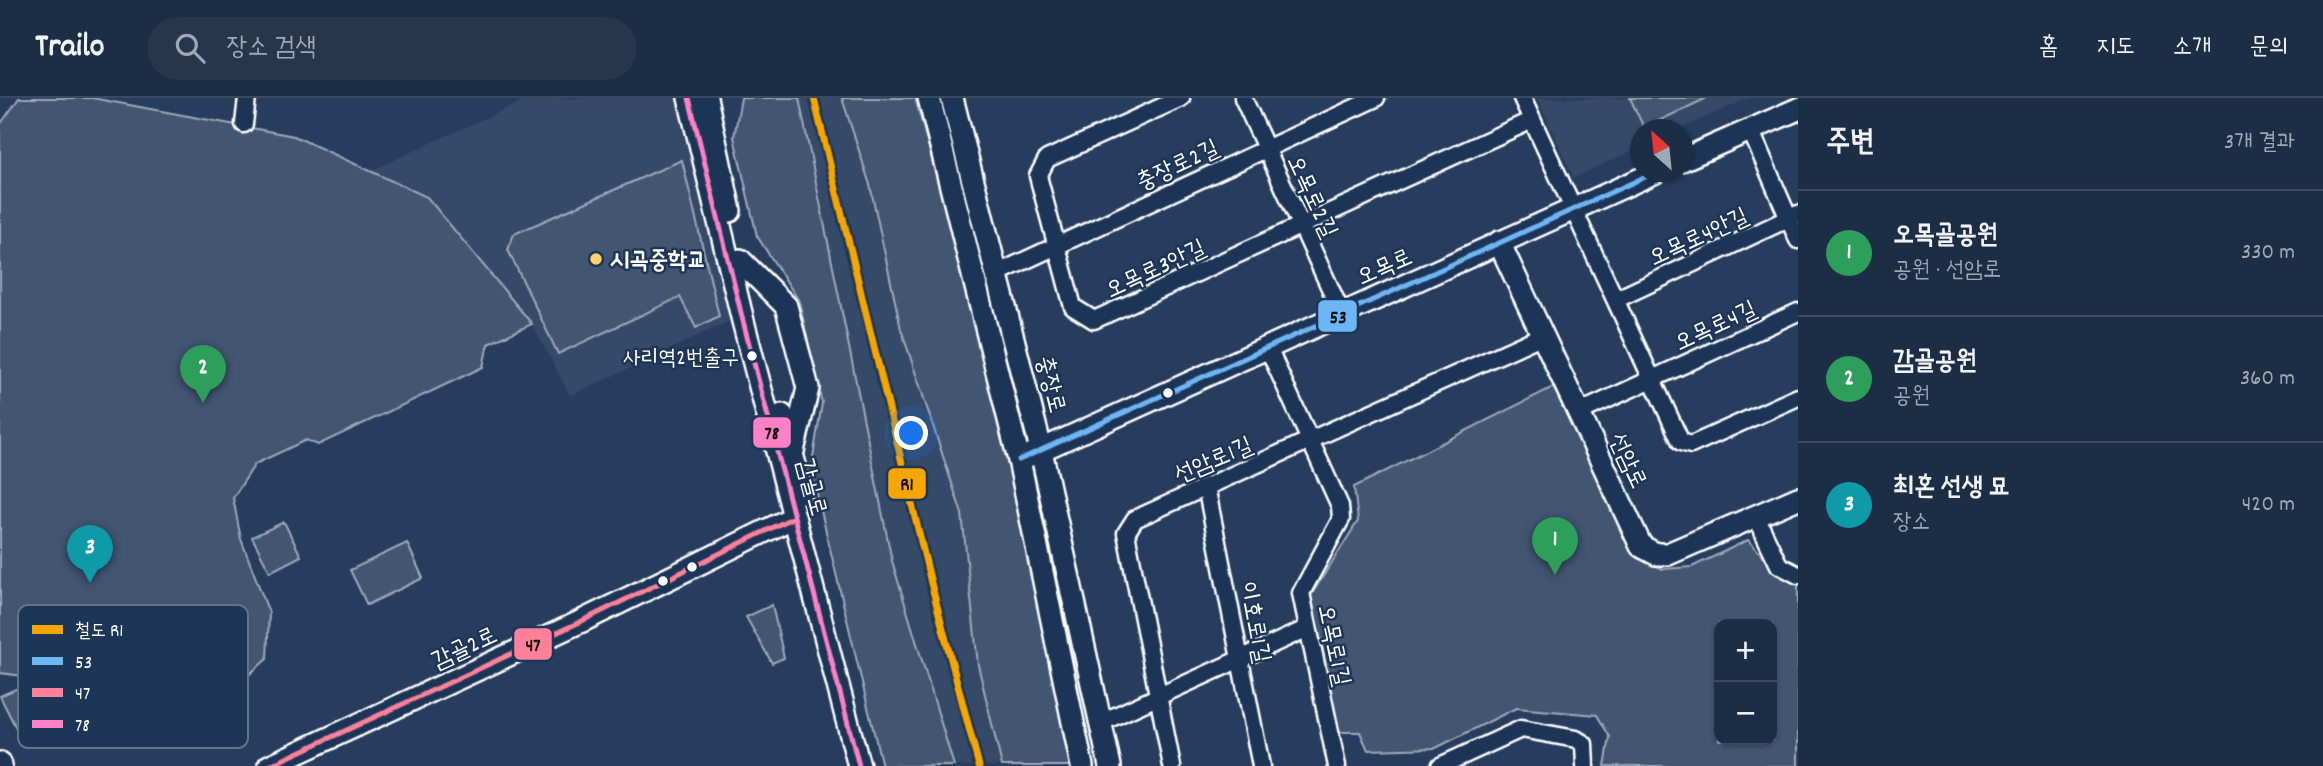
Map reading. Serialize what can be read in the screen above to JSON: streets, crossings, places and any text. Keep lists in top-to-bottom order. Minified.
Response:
{"streets":{"street":["충장로2길","오목로2길","오목로4안길","오목로","오목로3안길","오목로4길","충장로","선암로1길","선암로","감골로","이호로1길","오목로1길","감골2로"]},"crossings":[["충장로2길","오목로2길"],["충장로2길","오목로3안길"],["충장로2길","충장로"],["오목로2길","오목로"],["오목로2길","오목로3안길"],["오목로4안길","오목로4길"],["오목로","오목로4길"],["오목로","충장로"],["오목로","선암로"],["오목로","오목로1길"],["오목로3안길","오목로4길"],["선암로1길","선암로"],["선암로1길","이호로1길"],["선암로1길","오목로1길"],["감골로","감골2로"]],"places":["시곡중학교","사리역2번출구"],"lines":["rail line R1","transit line 78","transit line 53","transit line 47"],"legend":["철도 R1","53","47","78"],"north":"top left","page":{"header":"Trailo","search":"장소 검색","nav":["홈","지도","소개","문의"],"heading":["주변","3개 결과"],"list":[{"mark":"1","name":"오목골공원","note":"공원 · 선암로","value":"330 m"},{"mark":"2","name":"감골공원","note":"공원","value":"360 m"},{"mark":"3","name":"최혼 선생 묘","note":"장소","value":"420 m"}],"pins":["2","1","3"],"map_buttons":["+","−"]}}
